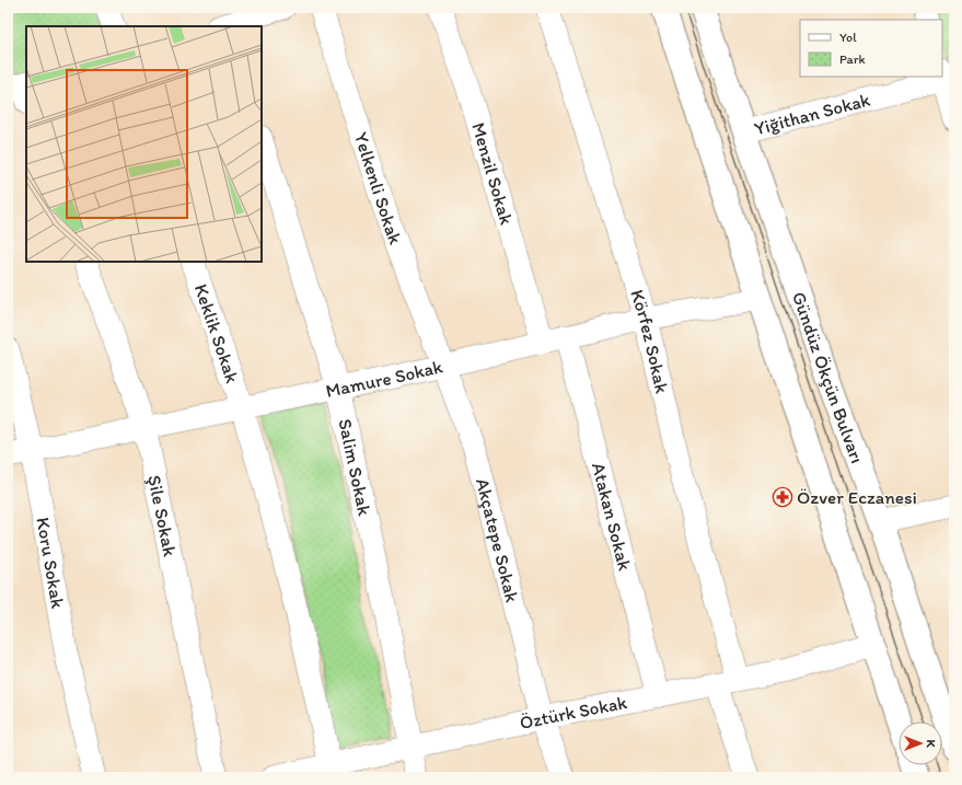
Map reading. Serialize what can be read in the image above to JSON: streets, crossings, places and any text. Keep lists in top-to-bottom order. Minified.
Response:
{"streets":{"street":["Yiğithan Sokak","Menzil Sokak","Yelkenli Sokak","Keklik Sokak","Körfez Sokak","Gündüz Ökçün Bulvarı","Mamure Sokak","Salim Sokak","Şile Sokak","Atakan Sokak","Akçatepe Sokak","Koru Sokak","Öztürk Sokak"]},"crossings":[["Yiğithan Sokak","Gündüz Ökçün Bulvarı"],["Menzil Sokak","Mamure Sokak"],["Yelkenli Sokak","Mamure Sokak"],["Yelkenli Sokak","Akçatepe Sokak"],["Keklik Sokak","Mamure Sokak"],["Keklik Sokak","Öztürk Sokak"],["Körfez Sokak","Mamure Sokak"],["Körfez Sokak","Öztürk Sokak"],["Mamure Sokak","Salim Sokak"],["Mamure Sokak","Şile Sokak"],["Mamure Sokak","Atakan Sokak"],["Mamure Sokak","Akçatepe Sokak"],["Mamure Sokak","Koru Sokak"],["Salim Sokak","Öztürk Sokak"],["Atakan Sokak","Öztürk Sokak"],["Akçatepe Sokak","Öztürk Sokak"]],"places":{"pharmacy":["Özver Eczanesi"]},"legend":["Yol","Park"],"north":"right"}
